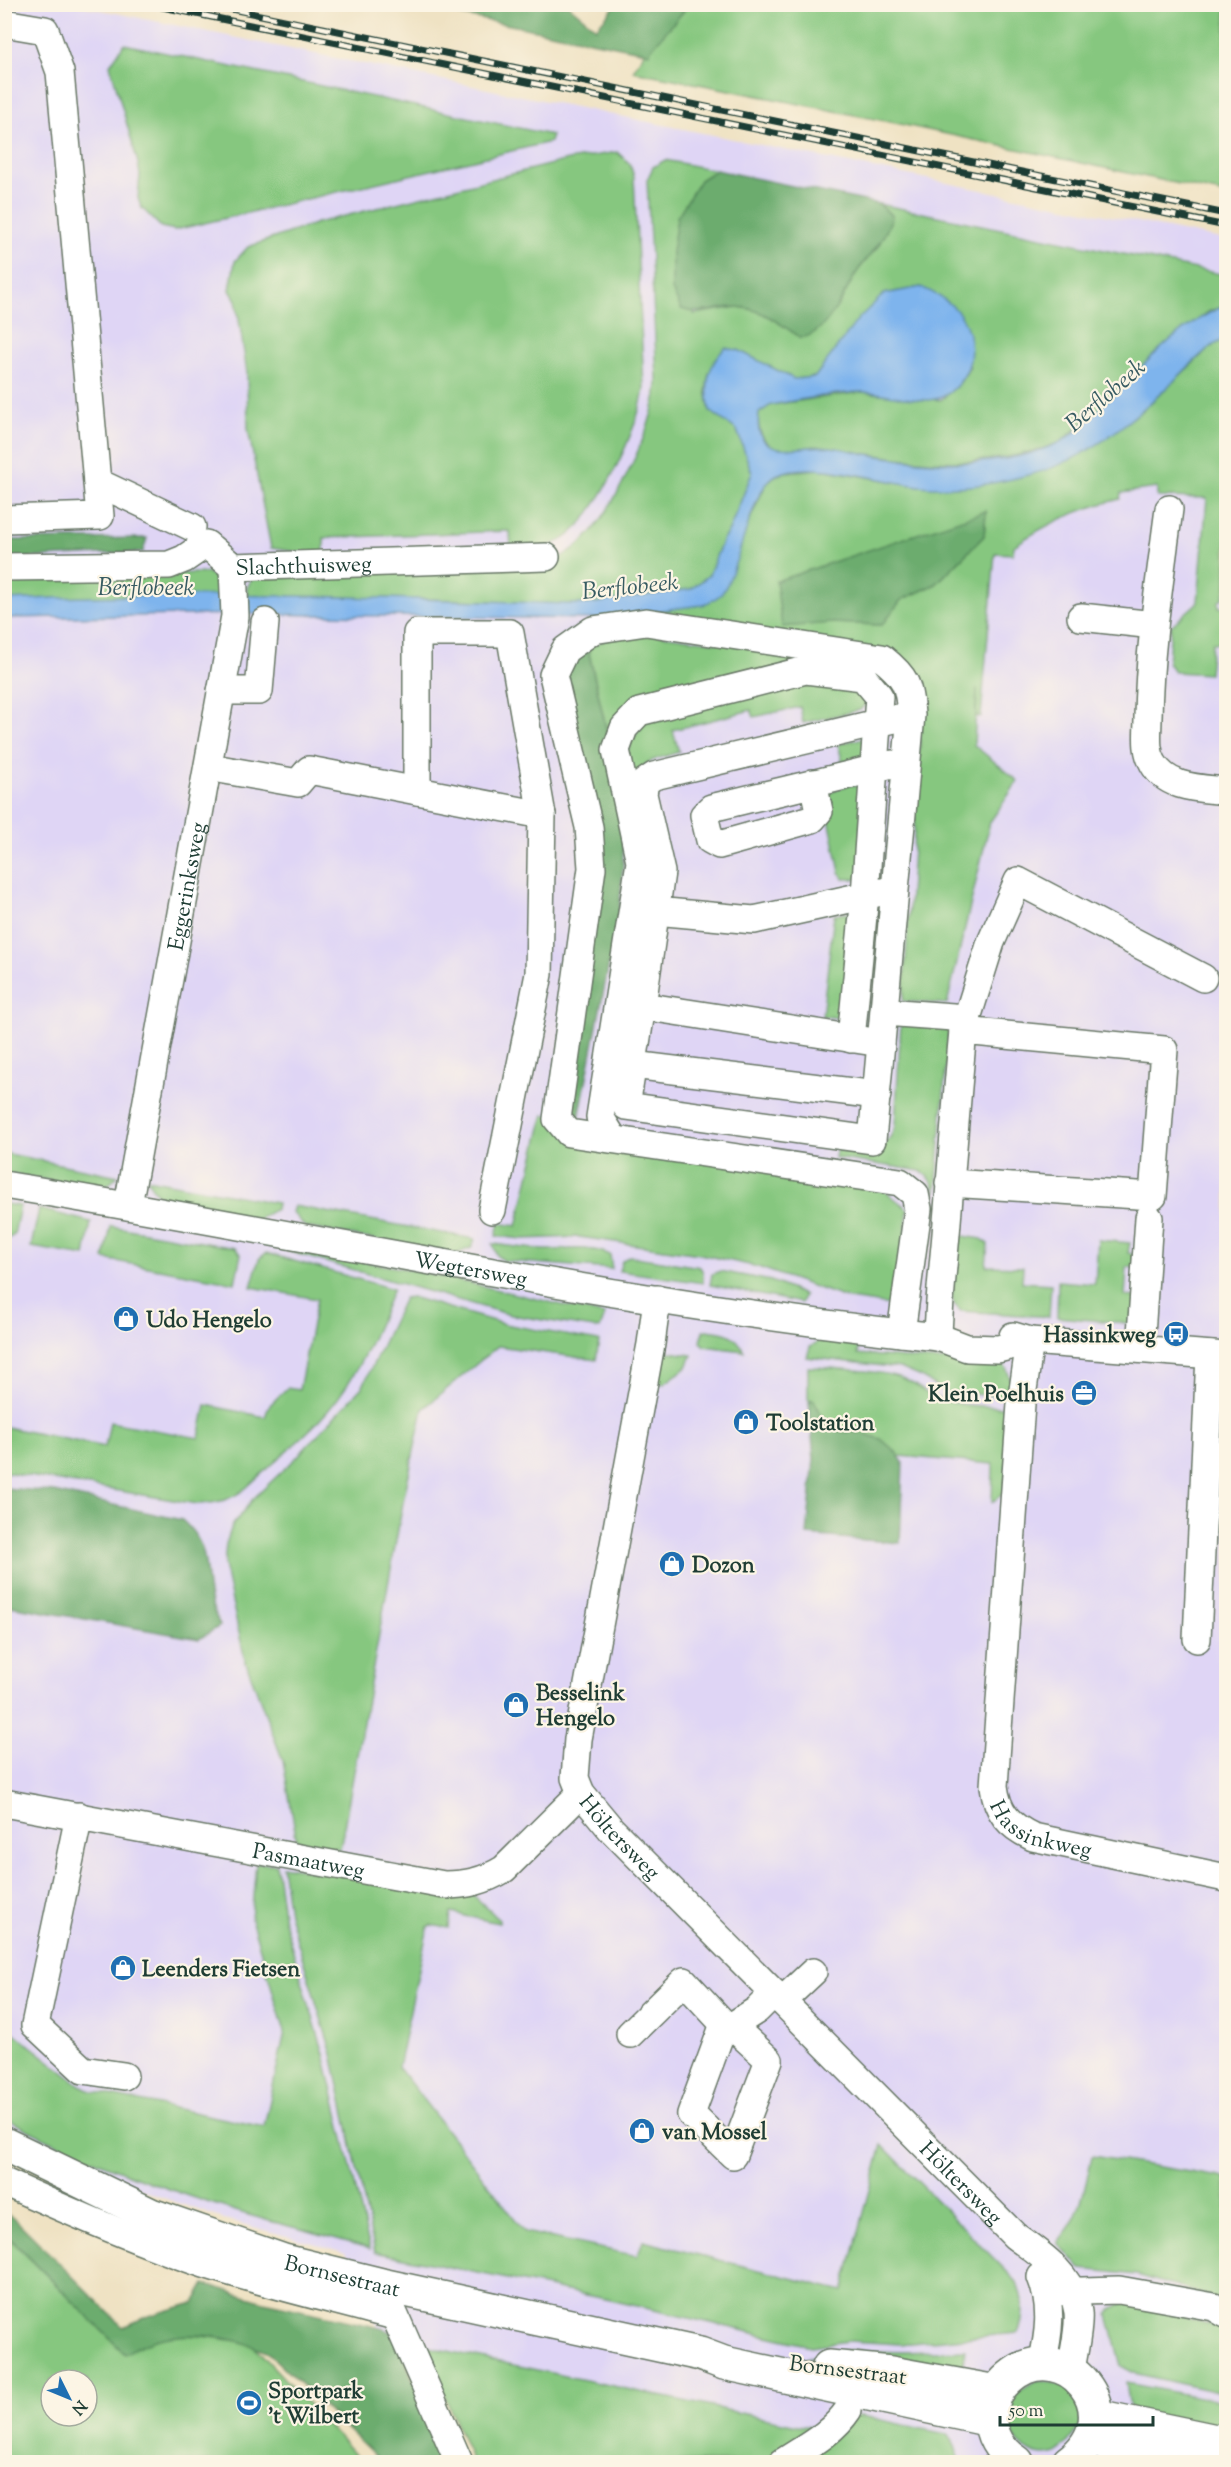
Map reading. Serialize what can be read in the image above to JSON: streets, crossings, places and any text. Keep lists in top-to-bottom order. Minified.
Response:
{"streets":{"main road":["Bornsestraat"],"street":["Slachthuisweg","Eggerinksweg","Wegtersweg","Hassinkweg","Höltersweg","Pasmaatweg"]},"crossings":[["Slachthuisweg","Eggerinksweg"],["Eggerinksweg","Wegtersweg"],["Wegtersweg","Hassinkweg"],["Wegtersweg","Höltersweg"],["Höltersweg","Pasmaatweg"]],"water":["Berflobeek"],"places":{"shop":["Udo Hengelo","Toolstation","Dozon","Besselink Hengelo","Leenders Fietsen","van Mossel"],"bus stop":["Hassinkweg"],"office":["Klein Poelhuis"],"sports":["Sportpark 't Wilbert"]},"scale_bar":"50 m","north":"bottom right"}
